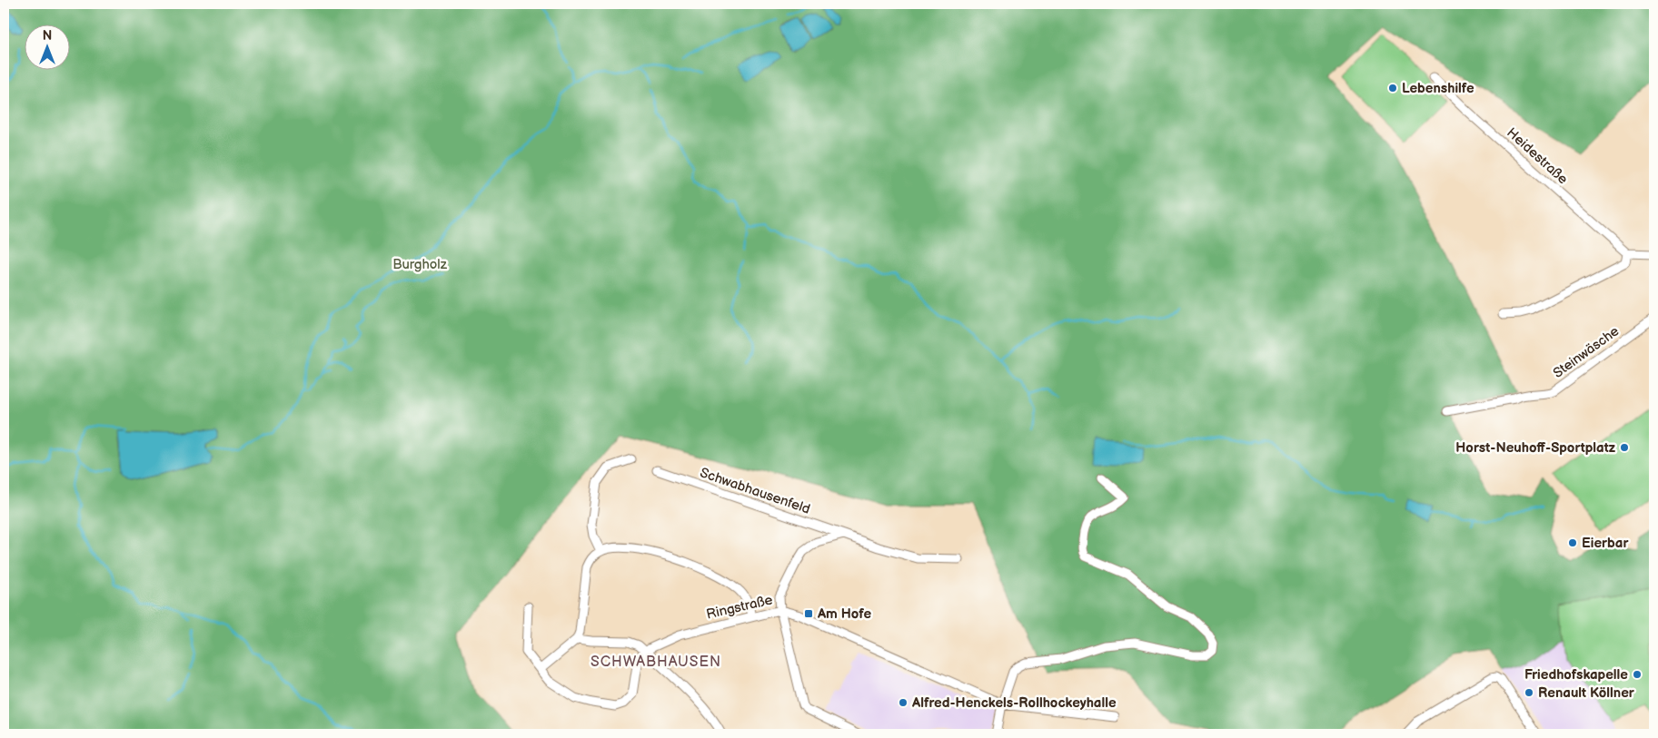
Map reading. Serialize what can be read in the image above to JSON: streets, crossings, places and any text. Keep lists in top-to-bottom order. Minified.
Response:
{"streets":{"street":["Heidestraße","Steinwäsche","Schwabhausenfeld","Ringstraße"]},"districts":["SCHWABHAUSEN"],"parks":["Burgholz"],"places":{"other":["Lebenshilfe","Horst-Neuhoff-Sportplatz","Eierbar","Friedhofskapelle","Renault Köllner","Alfred-Henckels-Rollhockeyhalle"],"transit":["Am Hofe"]},"north":"top"}
